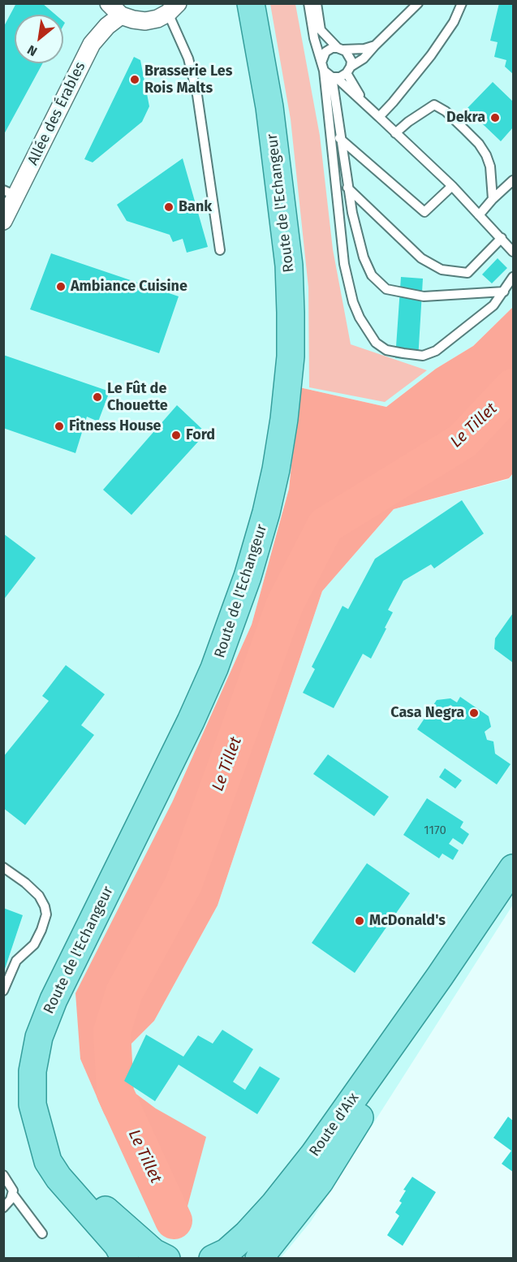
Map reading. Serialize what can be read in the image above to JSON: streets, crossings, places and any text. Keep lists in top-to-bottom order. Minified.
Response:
{"streets":{"main road":["Route de l'Echangeur","Route d'Aix"],"street":["Allée des Érables"]},"water":["Le Tillet"],"places":["Brasserie Les Rois Malts","Dekra","Bank","Ambiance Cuisine","Le Fût de Chouette","Fitness House","Ford","Casa Negra","McDonald's"],"house_numbers":["1170"],"north":"bottom left"}
